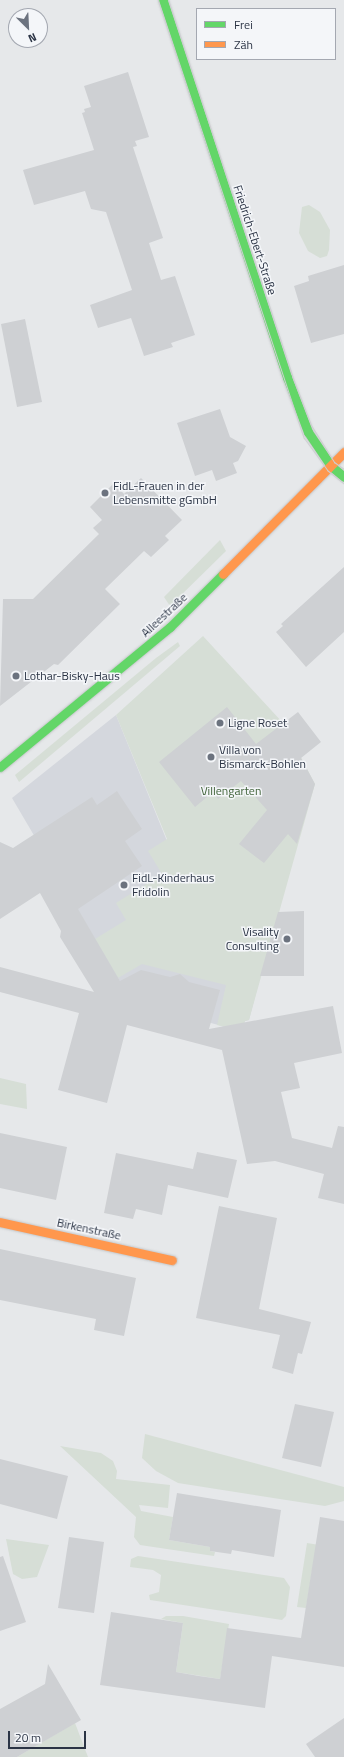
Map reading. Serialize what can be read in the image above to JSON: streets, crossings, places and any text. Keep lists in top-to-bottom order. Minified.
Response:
{"streets":{"street":["Friedrich-Ebert-Straße","Alleestraße","Birkenstraße"]},"crossings":[["Friedrich-Ebert-Straße","Alleestraße"]],"parks":["Villengarten"],"places":["FidL-Frauen in der Lebensmitte gGmbH","Lothar-Bisky-Haus","Ligne Roset","Villa von Bismarck-Bohlen","FidL-Kinderhaus Fridolin","Visality Consulting"],"legend":["Frei","Zäh"],"scale_bar":"20 m","north":"bottom right"}
